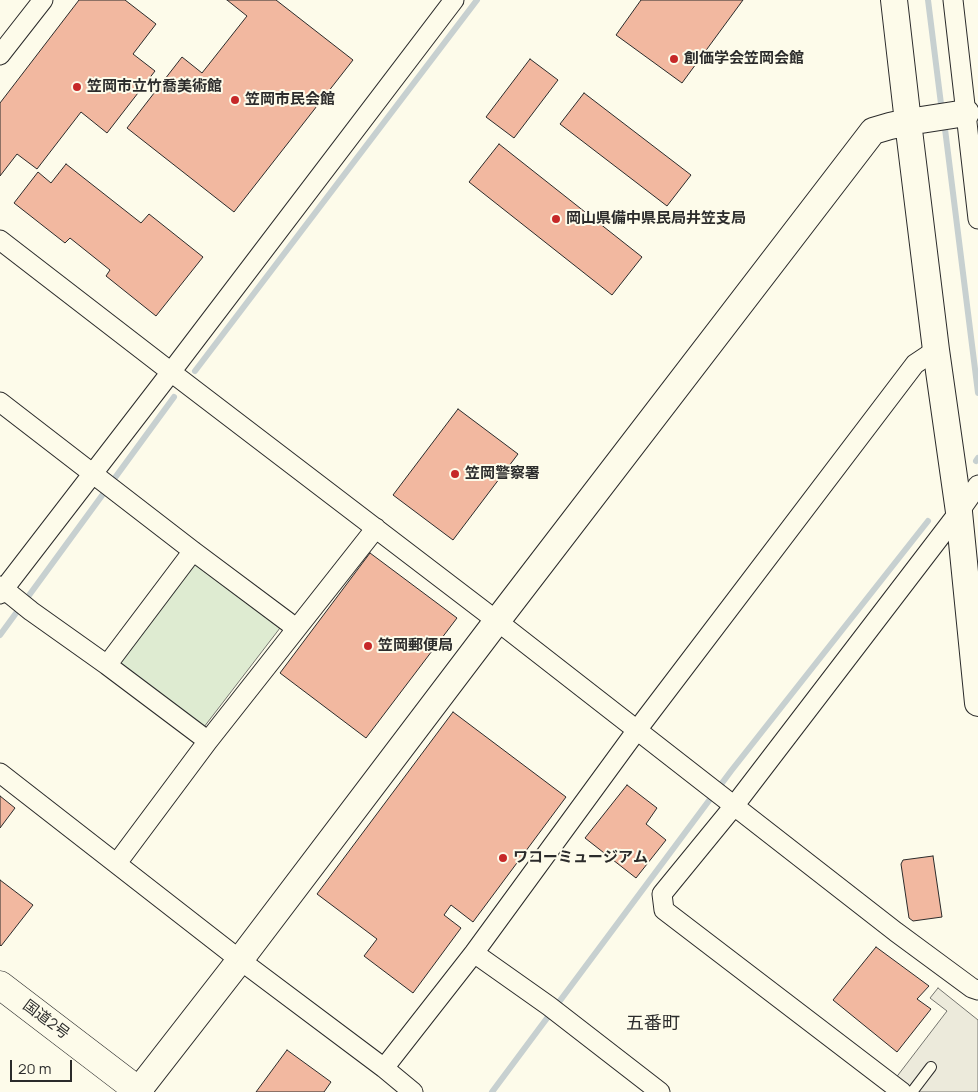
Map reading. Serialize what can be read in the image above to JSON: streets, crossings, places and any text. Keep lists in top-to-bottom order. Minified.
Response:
{"streets":{"highway":["国道2号"]},"districts":["五番町"],"places":["創価学会笠岡会館","笠岡市立竹喬美術館","笠岡市民会館","岡山県備中県民局井笠支局","笠岡警察署","笠岡郵便局","ワコーミュージアム"],"scale_bar":"20 m"}
